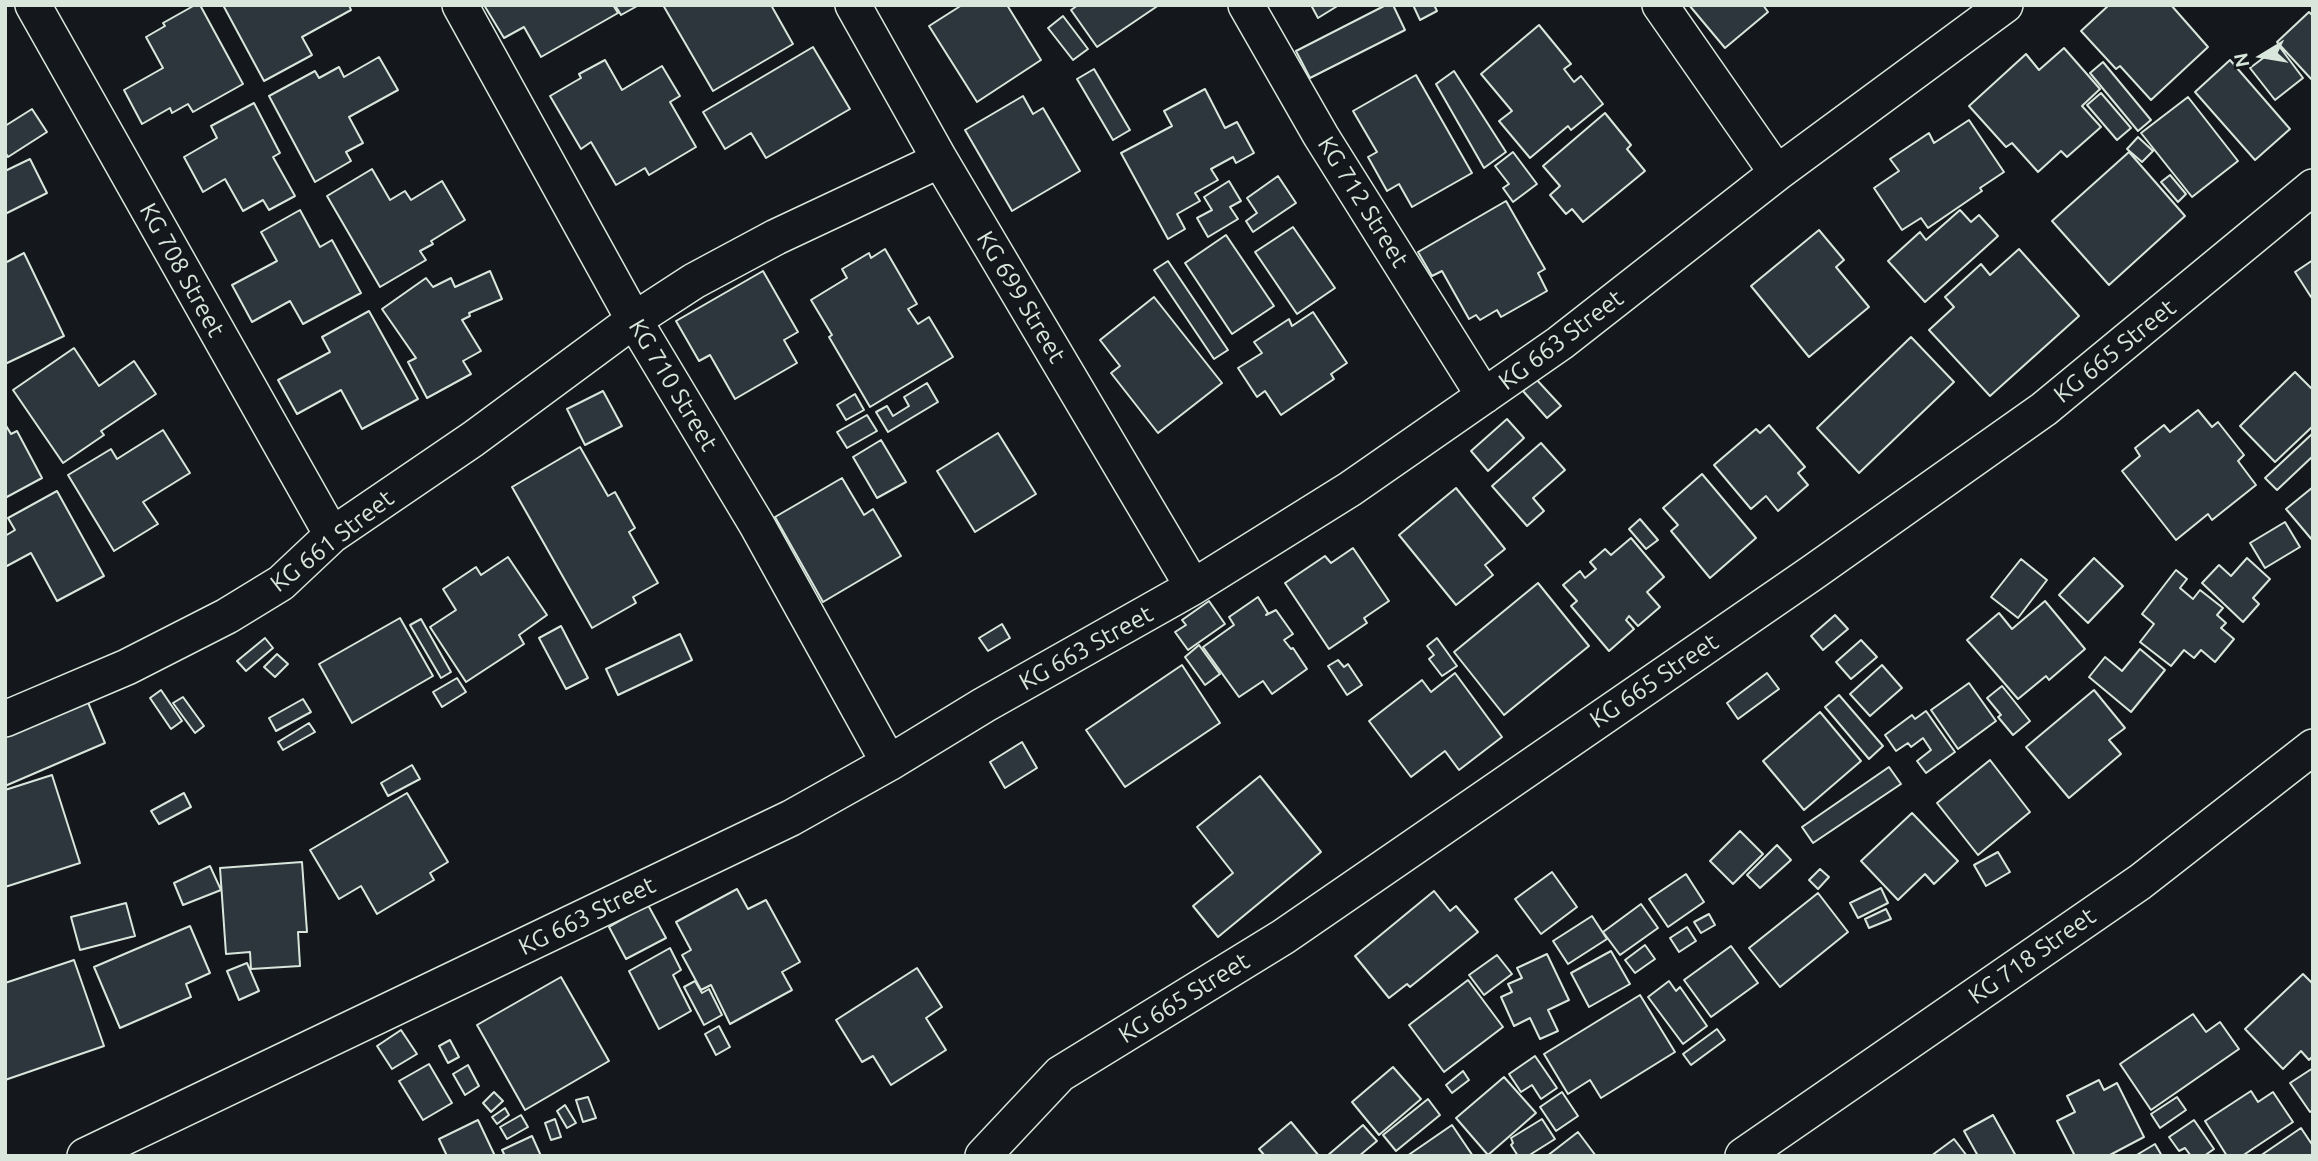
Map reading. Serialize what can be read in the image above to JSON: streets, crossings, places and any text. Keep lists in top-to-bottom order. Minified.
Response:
{"streets":{"street":["KG 712 Street","KG 708 Street","KG 699 Street","KG 663 Street","KG 665 Street","KG 710 Street","KG 661 Street","KG 718 Street"]},"crossings":[["KG 712 Street","KG 663 Street"],["KG 708 Street","KG 661 Street"],["KG 699 Street","KG 663 Street"],["KG 699 Street","KG 661 Street"],["KG 663 Street","KG 710 Street"],["KG 710 Street","KG 661 Street"]],"north":"left"}
